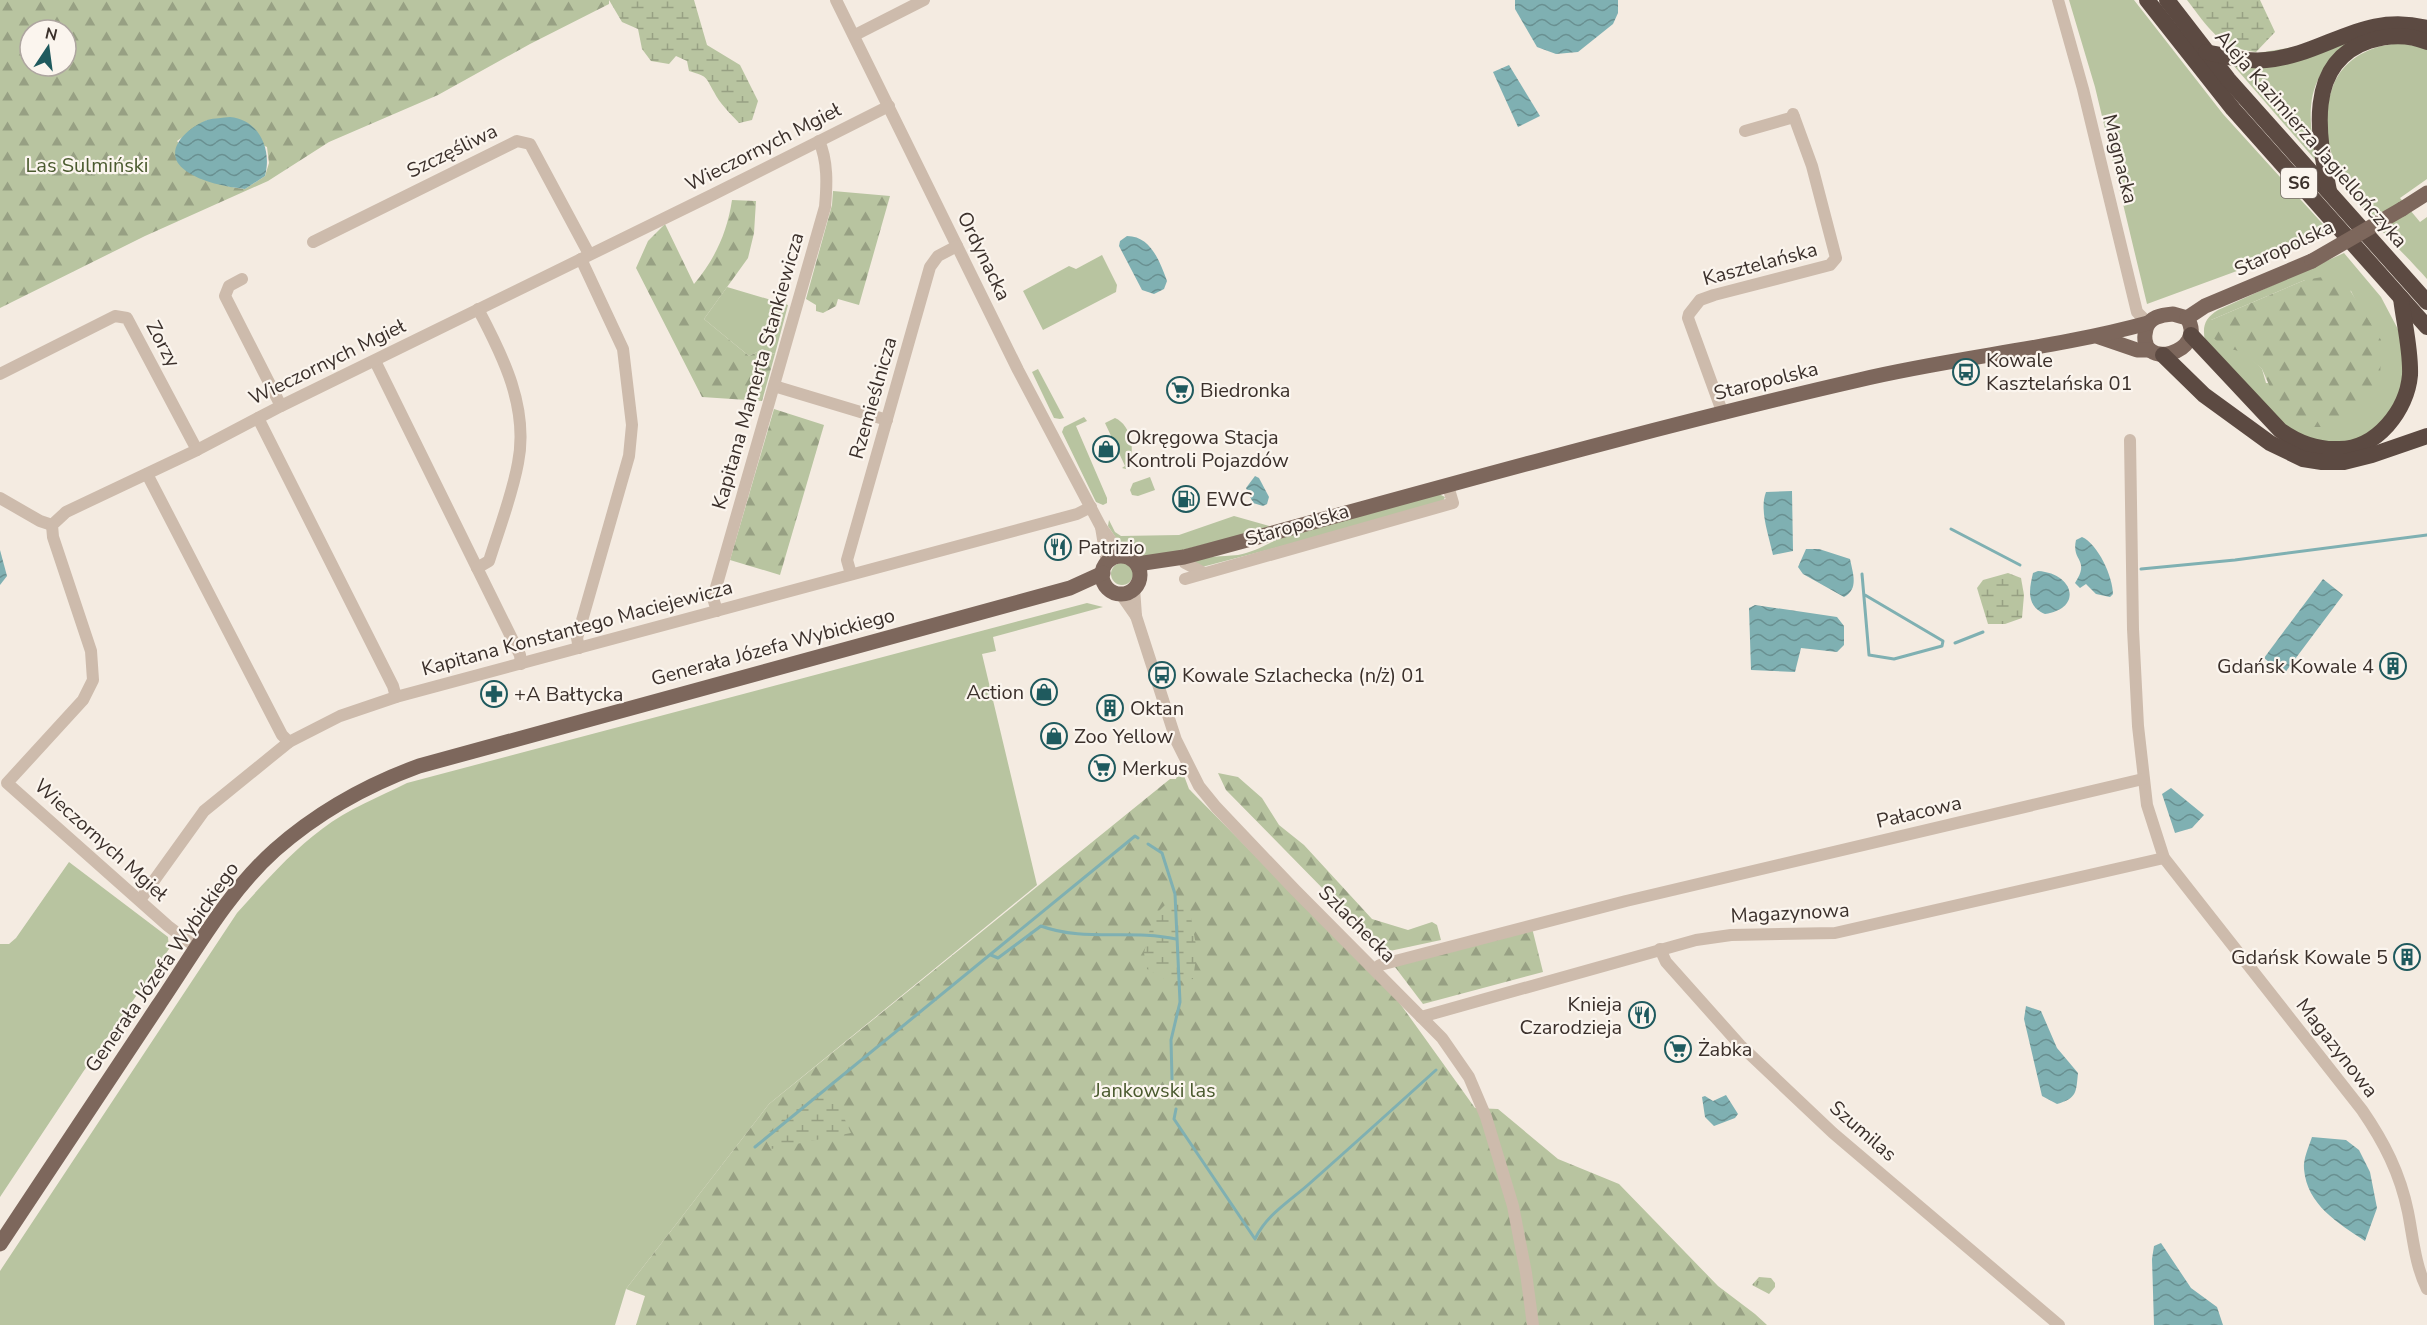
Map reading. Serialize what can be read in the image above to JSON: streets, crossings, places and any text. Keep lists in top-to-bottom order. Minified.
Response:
{"streets":{"highway":["Aleja Kazimierza Jagiellończyka","S6"],"main road":["Staropolska","Generała Józefa Wybickiego"],"street":["Wieczornych Mgieł","Szczęśliwa","Magnacka","Ordynacka","Kasztelańska","Zorzy","Kapitana Mamerta Stankiewicza","Rzemieślnicza","Kapitana Konstantego Maciejewicza","Pałacowa","Magazynowa","Szlachecka","Szumilas"]},"crossings":[["Wieczornych Mgieł","Szczęśliwa"],["Wieczornych Mgieł","Ordynacka"],["Wieczornych Mgieł","Zorzy"],["Wieczornych Mgieł","Kapitana Mamerta Stankiewicza"],["Wieczornych Mgieł","Kapitana Konstantego Maciejewicza"],["Wieczornych Mgieł","Generała Józefa Wybickiego"],["Szczęśliwa","Kapitana Konstantego Maciejewicza"],["Magnacka","Staropolska"],["Staropolska","Ordynacka"],["Staropolska","Kasztelańska"],["Staropolska","Generała Józefa Wybickiego"],["Staropolska","Szlachecka"],["Ordynacka","Rzemieślnicza"],["Ordynacka","Kapitana Konstantego Maciejewicza"],["Ordynacka","Generała Józefa Wybickiego"],["Ordynacka","Szlachecka"],["Kapitana Mamerta Stankiewicza","Kapitana Konstantego Maciejewicza"],["Rzemieślnicza","Kapitana Konstantego Maciejewicza"],["Generała Józefa Wybickiego","Szlachecka"],["Pałacowa","Magazynowa"],["Pałacowa","Szlachecka"],["Magazynowa","Szlachecka"],["Magazynowa","Szumilas"]],"parks":["Las Sulmiński","Jankowski las"],"places":{"bus stop":["Kowale Kasztelańska 01","Kowale Szlachecka (n/ż) 01"],"supermarket":["Biedronka","Merkus","Żabka"],"shop":["Okręgowa Stacja Kontroli Pojazdów","Action","Zoo Yellow"],"fuel station":["EWC"],"restaurant":["Patrizio","Knieja Czarodzieja"],"building":["Gdańsk Kowale 4","Oktan","Gdańsk Kowale 5"],"pharmacy":["+A Bałtycka"]},"north":"top"}
